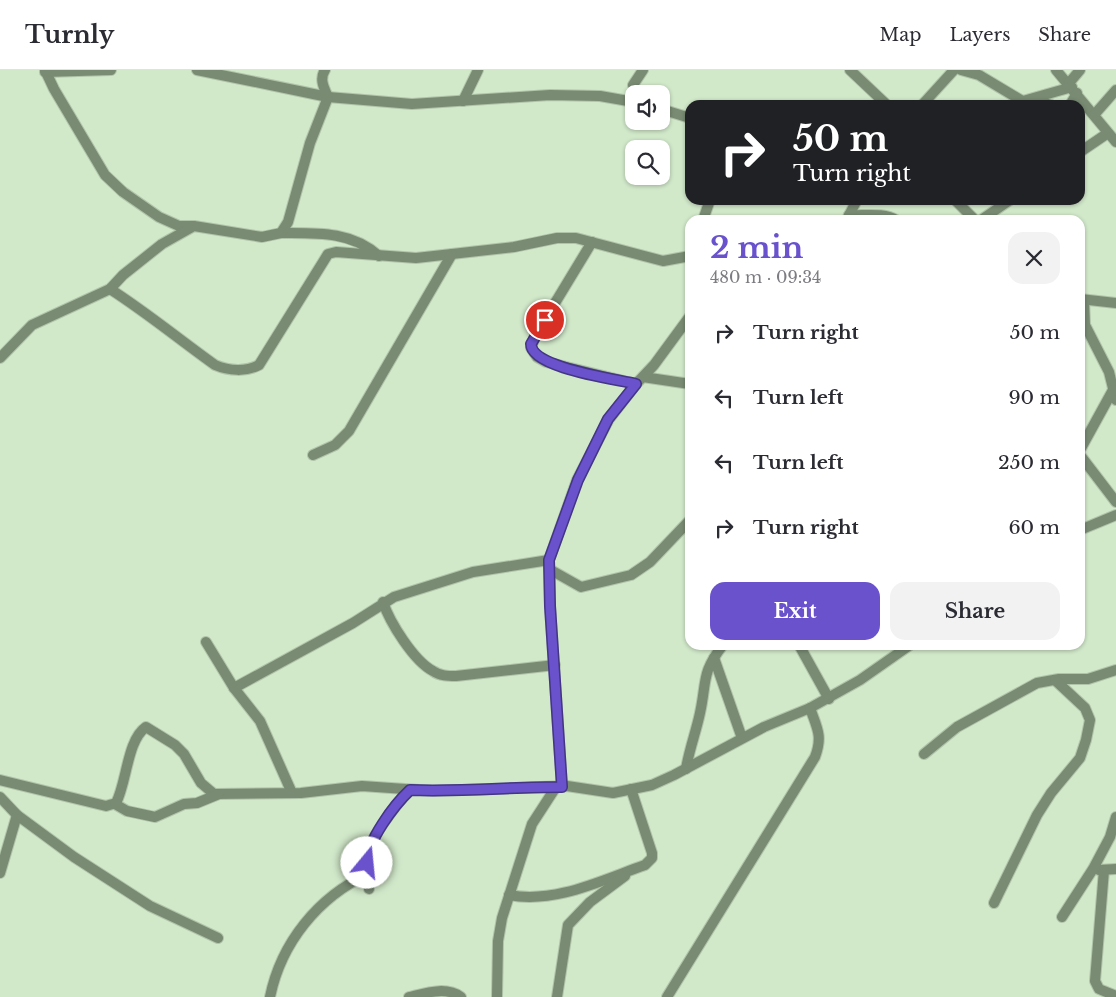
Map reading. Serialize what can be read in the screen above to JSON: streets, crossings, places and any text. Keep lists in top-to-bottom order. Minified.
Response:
{"page":{"header":"Turnly","nav":["Map","Layers","Share"],"turn":["50 m","Turn right"],"heading":["2 min","480 m · 09:34"],"list":[{"name":"Turn right","value":"50 m"},{"name":"Turn left","value":"90 m"},{"name":"Turn left","value":"250 m"},{"name":"Turn right","value":"60 m"}],"buttons":["Exit","Share"]}}
